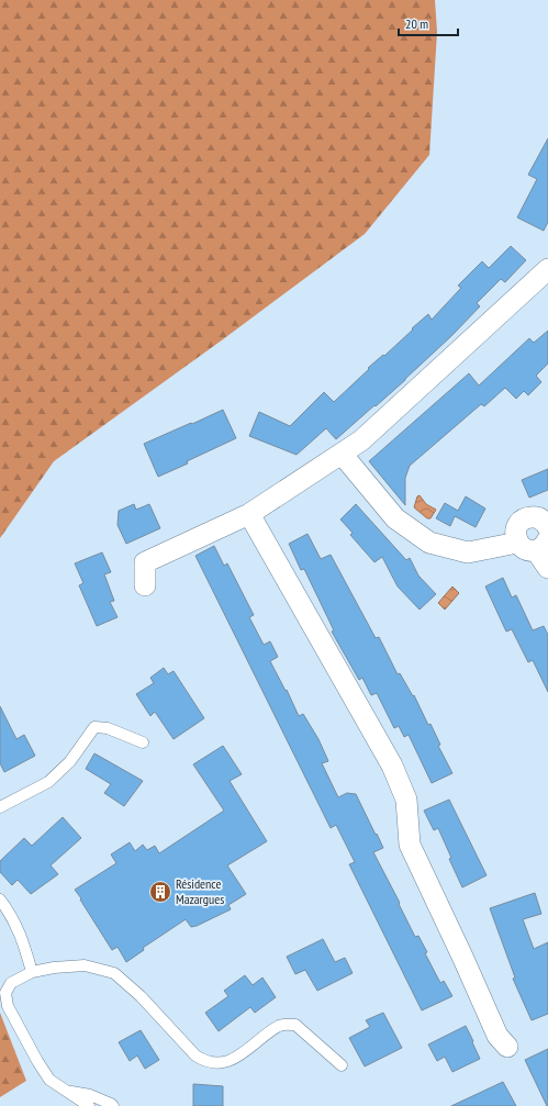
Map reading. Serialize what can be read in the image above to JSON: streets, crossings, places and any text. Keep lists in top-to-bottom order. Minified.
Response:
{"places":{"building":["Résidence Mazargues"]},"scale_bar":"20 m"}
